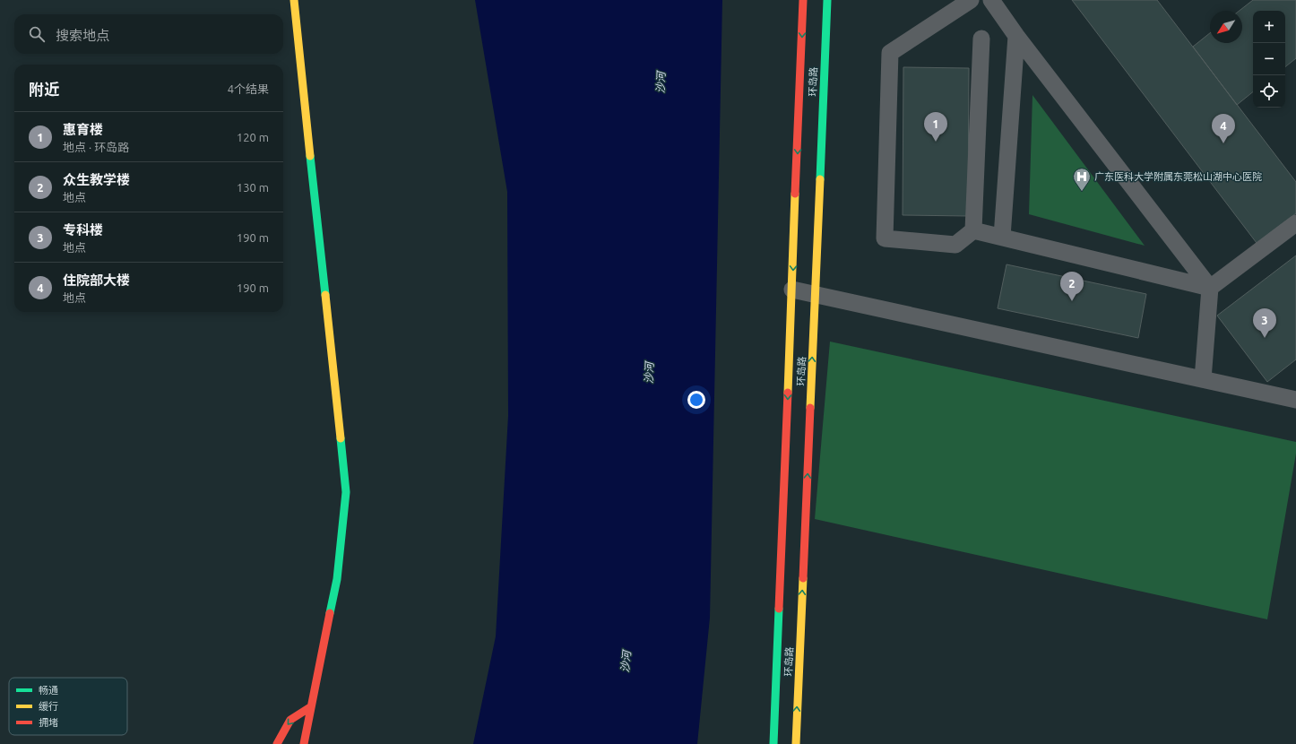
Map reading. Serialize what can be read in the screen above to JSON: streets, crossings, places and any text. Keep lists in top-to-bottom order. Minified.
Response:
{"streets":{"main road":["环岛路"]},"water":["沙河"],"places":{"hospital":["广东医科大学附属东莞松山湖中心医院"]},"legend":["畅通","缓行","拥堵"],"north":"bottom left","page":{"map_buttons":["+","−"],"search":"搜索地点","heading":["附近","4个结果"],"list":[{"mark":"1","name":"惠育楼","note":"地点 · 环岛路","value":"120 m"},{"mark":"2","name":"众生教学楼","note":"地点","value":"130 m"},{"mark":"3","name":"专科楼","note":"地点","value":"190 m"},{"mark":"4","name":"住院部大楼","note":"地点","value":"190 m"}],"pins":["1","4","2","3"]}}
